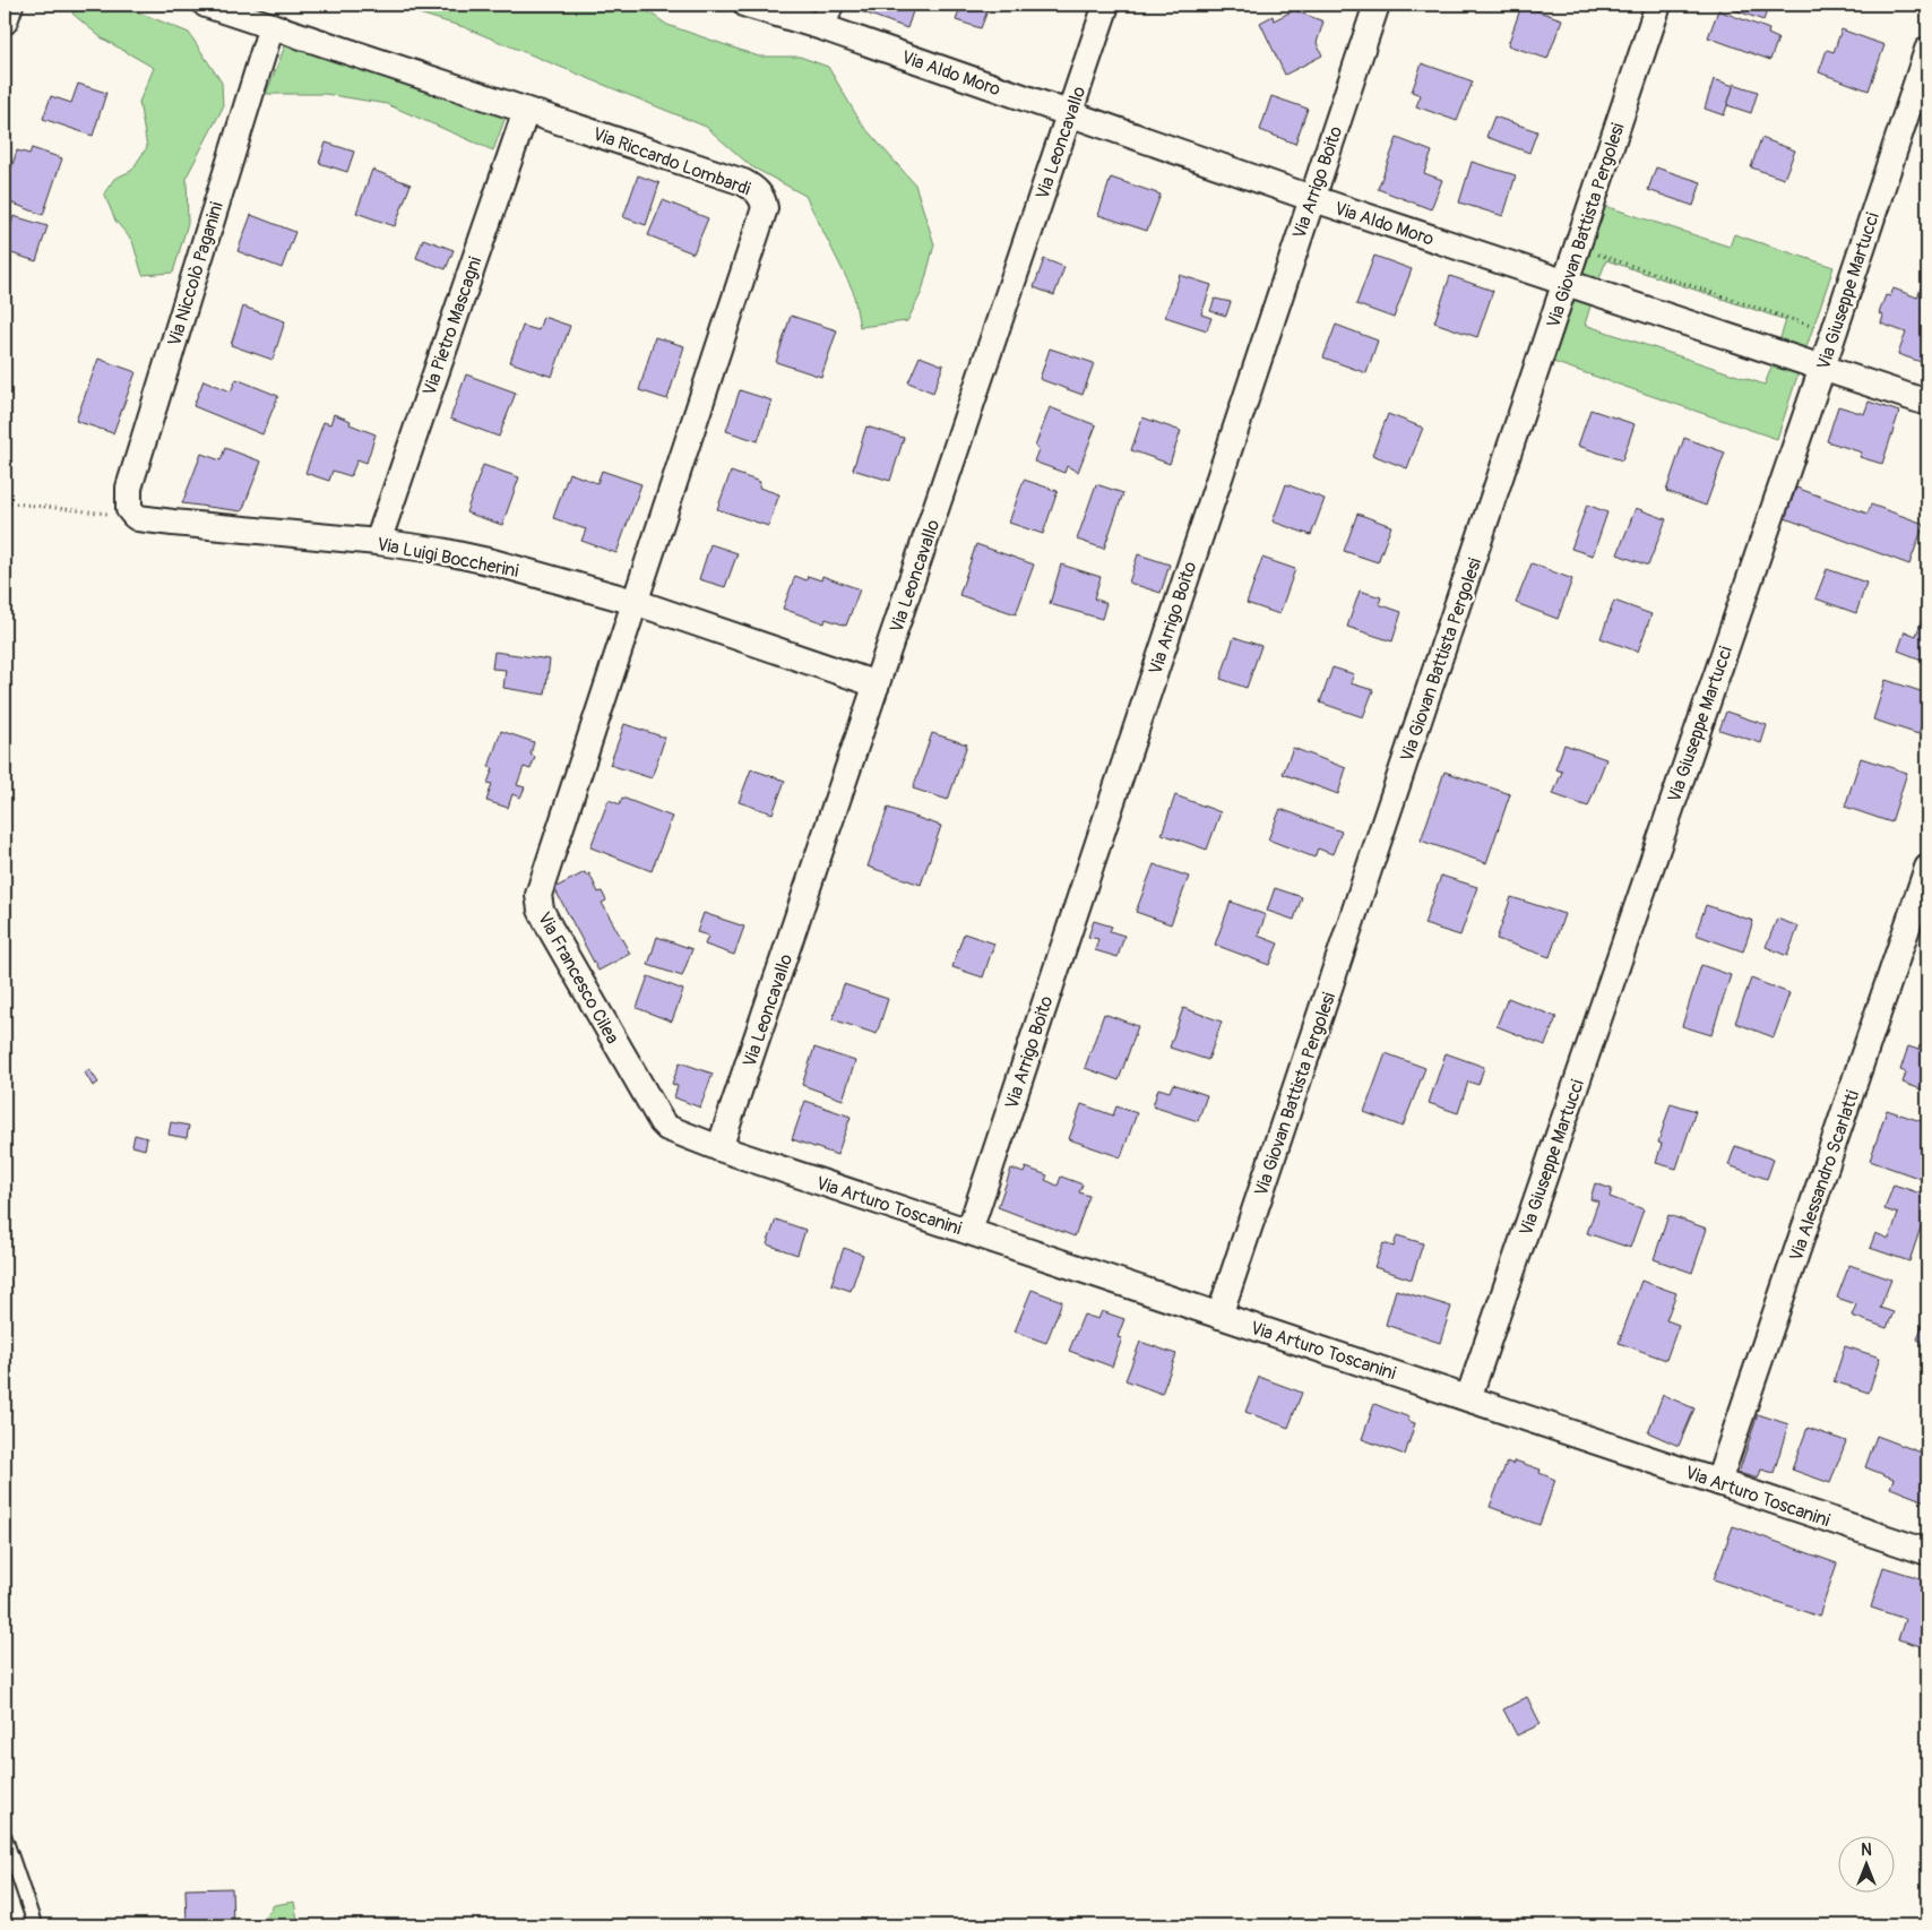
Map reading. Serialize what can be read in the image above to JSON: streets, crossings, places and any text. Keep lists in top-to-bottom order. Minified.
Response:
{"streets":{"street":["Via Aldo Moro","Via Leoncavallo","Via Riccardo Lombardi","Via Arrigo Boito","Via Giovan Battista Pergolesi","Via Niccolò Paganini","Via Giuseppe Martucci","Via Pietro Mascagni","Via Luigi Boccherini","Via Francesco Cilea","Via Alessandro Scarlatti","Via Arturo Toscanini"]},"crossings":[["Via Aldo Moro","Via Leoncavallo"],["Via Aldo Moro","Via Arrigo Boito"],["Via Aldo Moro","Via Giovan Battista Pergolesi"],["Via Aldo Moro","Via Giuseppe Martucci"],["Via Leoncavallo","Via Luigi Boccherini"],["Via Leoncavallo","Via Francesco Cilea"],["Via Leoncavallo","Via Arturo Toscanini"],["Via Riccardo Lombardi","Via Niccolò Paganini"],["Via Riccardo Lombardi","Via Pietro Mascagni"],["Via Riccardo Lombardi","Via Luigi Boccherini"],["Via Riccardo Lombardi","Via Francesco Cilea"],["Via Arrigo Boito","Via Arturo Toscanini"],["Via Giovan Battista Pergolesi","Via Arturo Toscanini"],["Via Niccolò Paganini","Via Luigi Boccherini"],["Via Giuseppe Martucci","Via Arturo Toscanini"],["Via Pietro Mascagni","Via Luigi Boccherini"],["Via Luigi Boccherini","Via Francesco Cilea"],["Via Francesco Cilea","Via Arturo Toscanini"],["Via Alessandro Scarlatti","Via Arturo Toscanini"]],"north":"top"}
